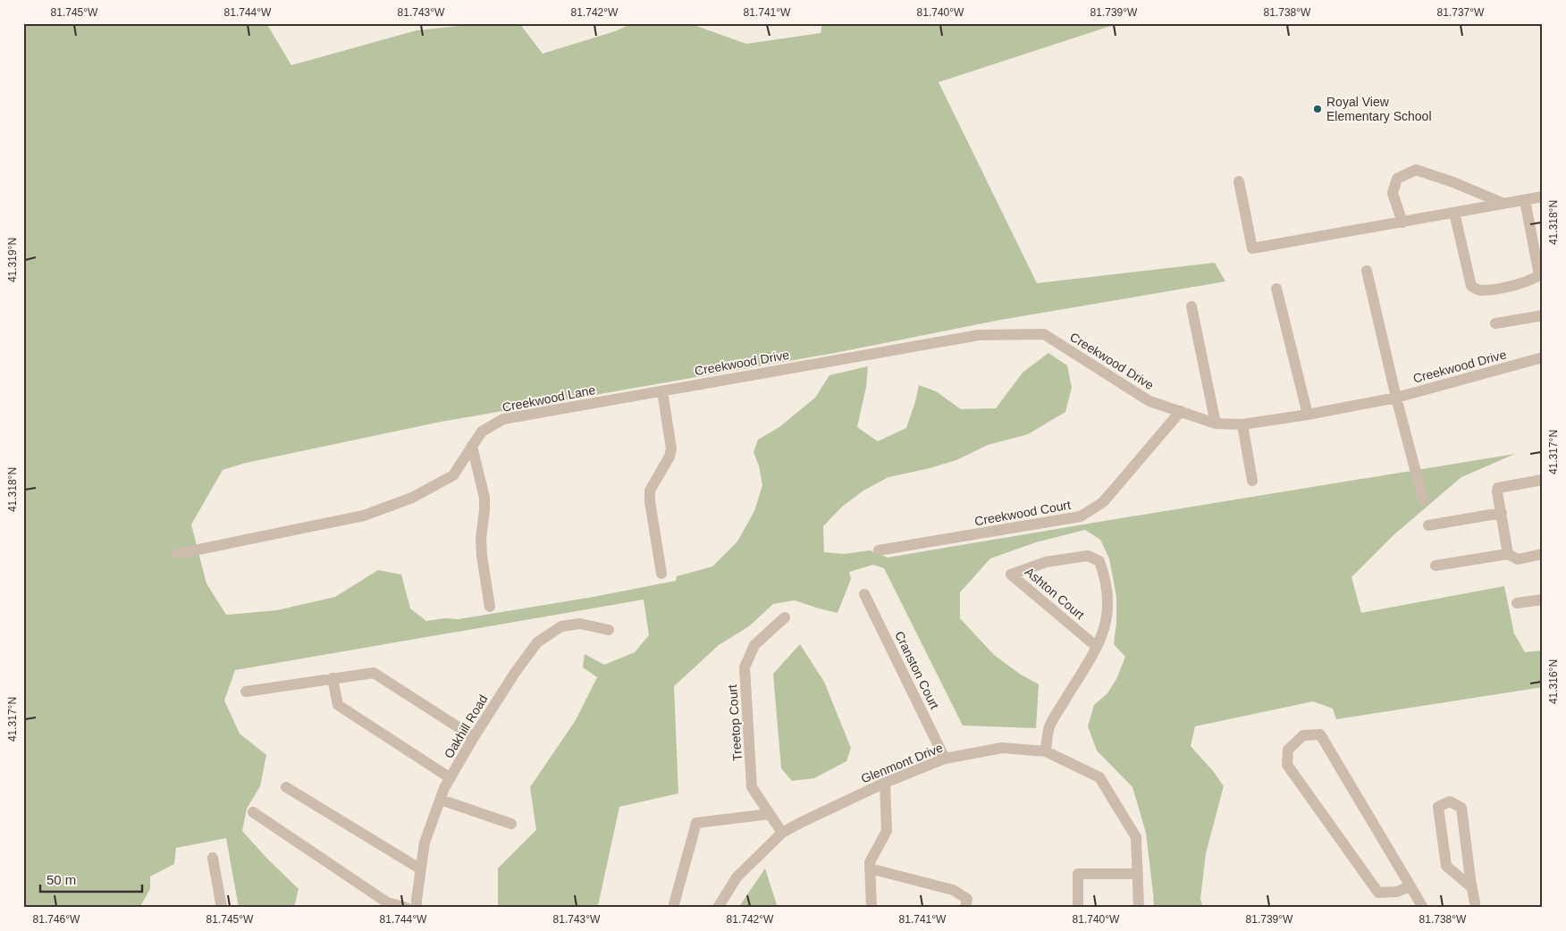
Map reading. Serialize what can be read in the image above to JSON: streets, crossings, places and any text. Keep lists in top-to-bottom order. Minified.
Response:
{"streets":{"street":["Creekwood Drive","Creekwood Lane","Creekwood Court","Ashton Court","Cranston Court","Treetop Court","Oakhill Road","Glenmont Drive"]},"crossings":[["Creekwood Drive","Creekwood Lane"],["Creekwood Drive","Creekwood Court"],["Ashton Court","Glenmont Drive"],["Cranston Court","Glenmont Drive"],["Treetop Court","Glenmont Drive"]],"places":["Royal View Elementary School"],"scale_bar":"50 m","coordinates":["81.745°W","81.744°W","81.743°W","81.742°W","81.741°W","81.740°W","81.739°W","81.738°W","81.737°W","41.318°N","41.319°N","41.317°N","41.316°N","81.746°W"]}
